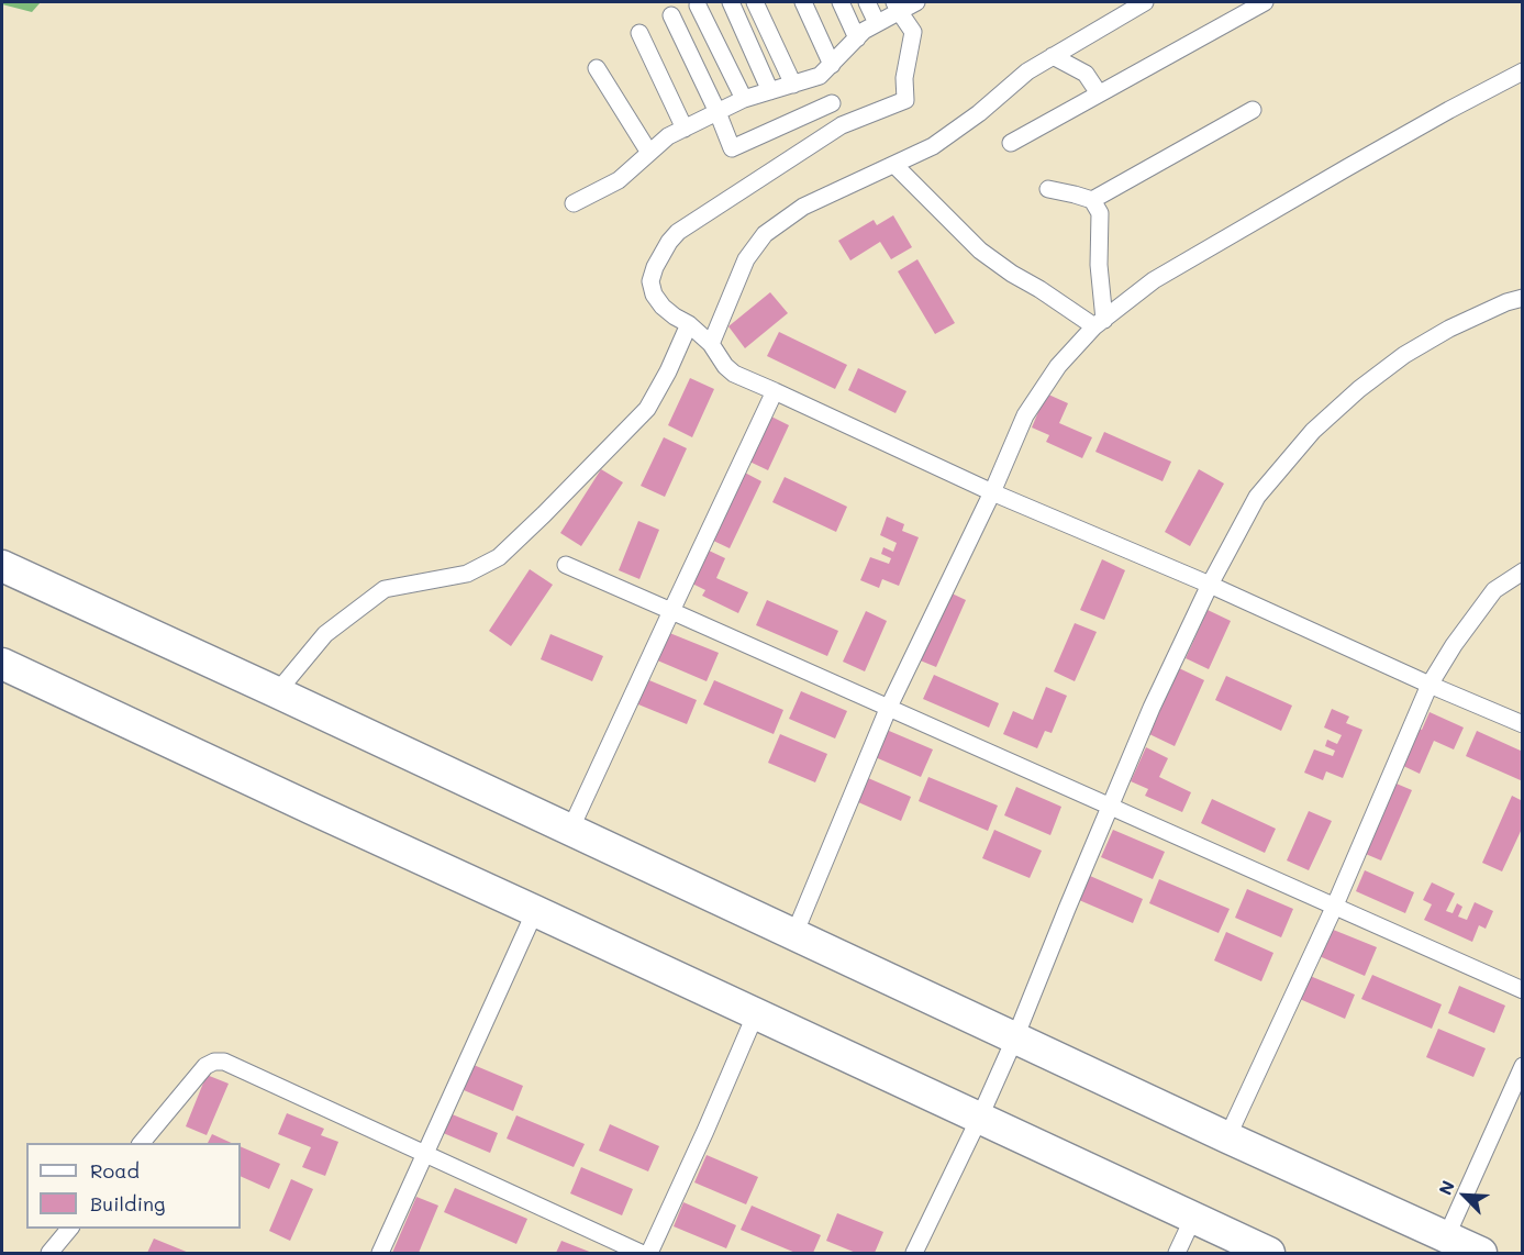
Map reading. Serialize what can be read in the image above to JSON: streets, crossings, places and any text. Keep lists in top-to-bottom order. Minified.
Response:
{"legend":["Road","Building"],"north":"top left"}
